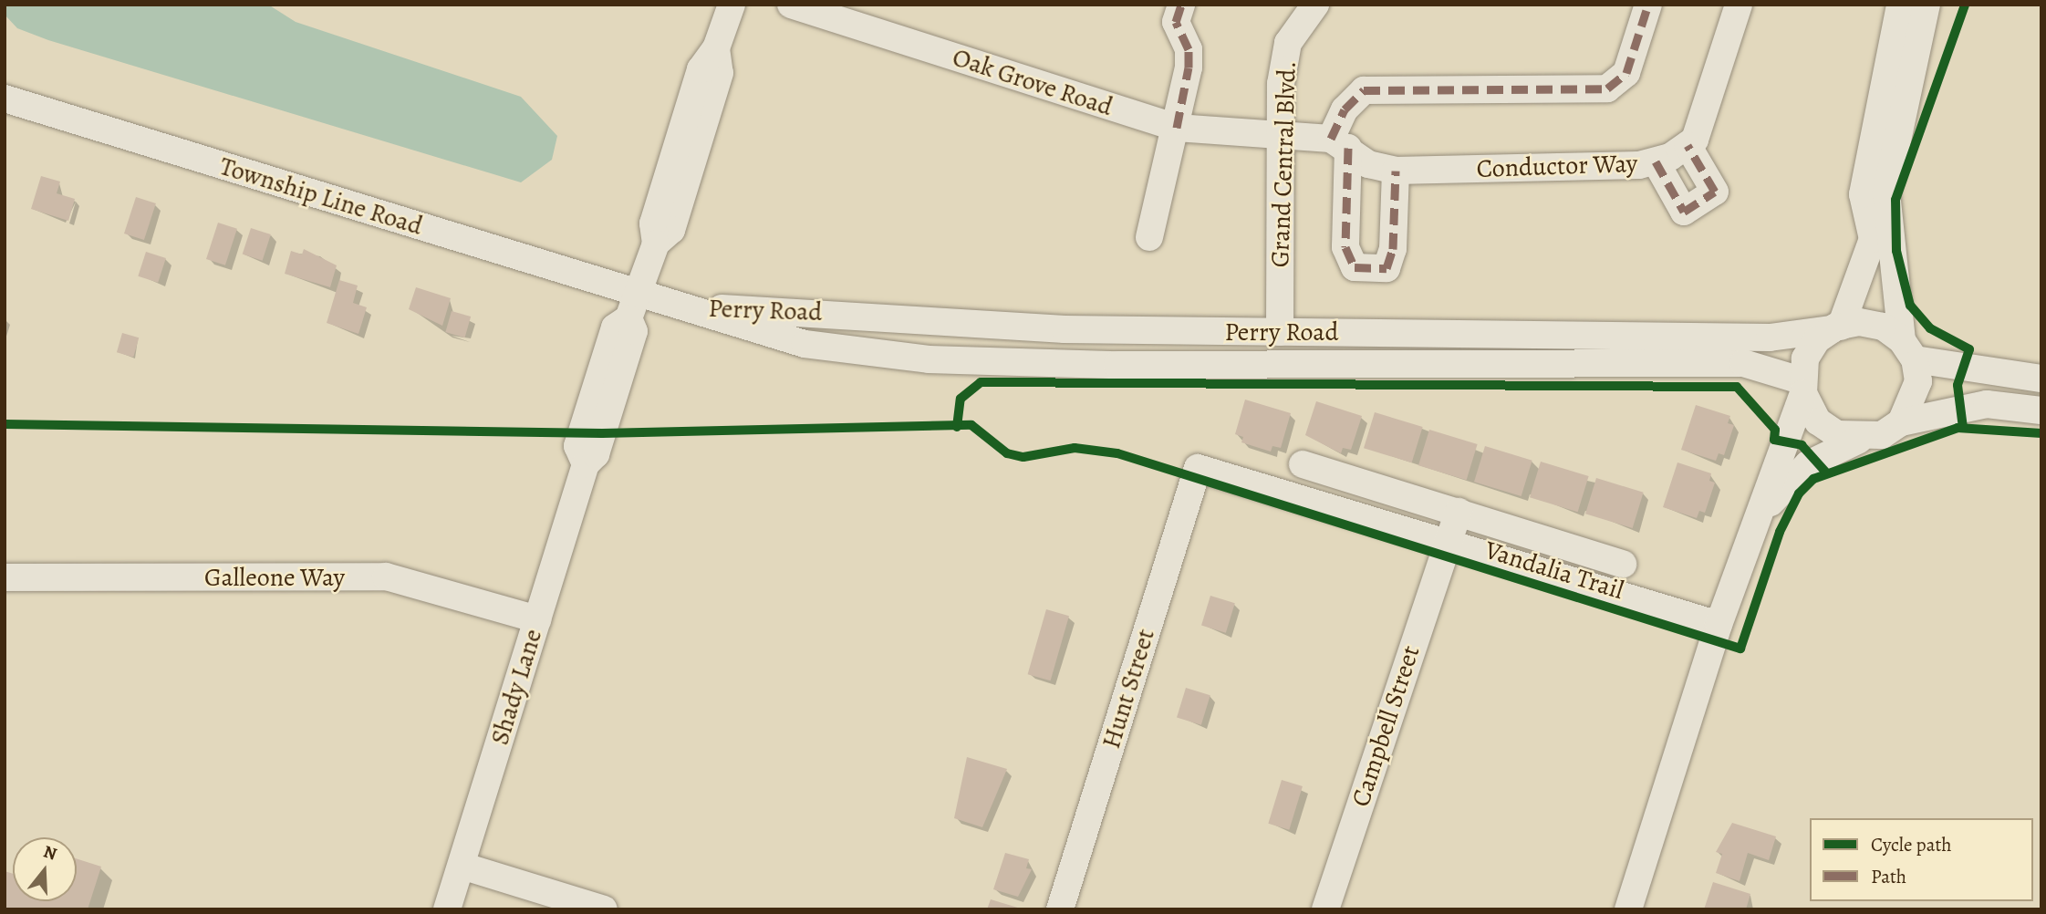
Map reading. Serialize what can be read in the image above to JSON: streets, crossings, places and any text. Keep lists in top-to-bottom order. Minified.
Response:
{"streets":{"street":["Oak Grove Road","Grand Central Blvd.","Conductor Way","Township Line Road","Perry Road","Galleone Way","Shady Lane","Hunt Street","Campbell Street"],"cycle path":["Vandalia Trail"]},"crossings":[["Oak Grove Road","Grand Central Blvd."],["Grand Central Blvd.","Perry Road"],["Township Line Road","Perry Road"],["Township Line Road","Shady Lane"],["Galleone Way","Shady Lane"],["Hunt Street","Campbell Street"]],"legend":["Cycle path","Path"],"north":"top"}
